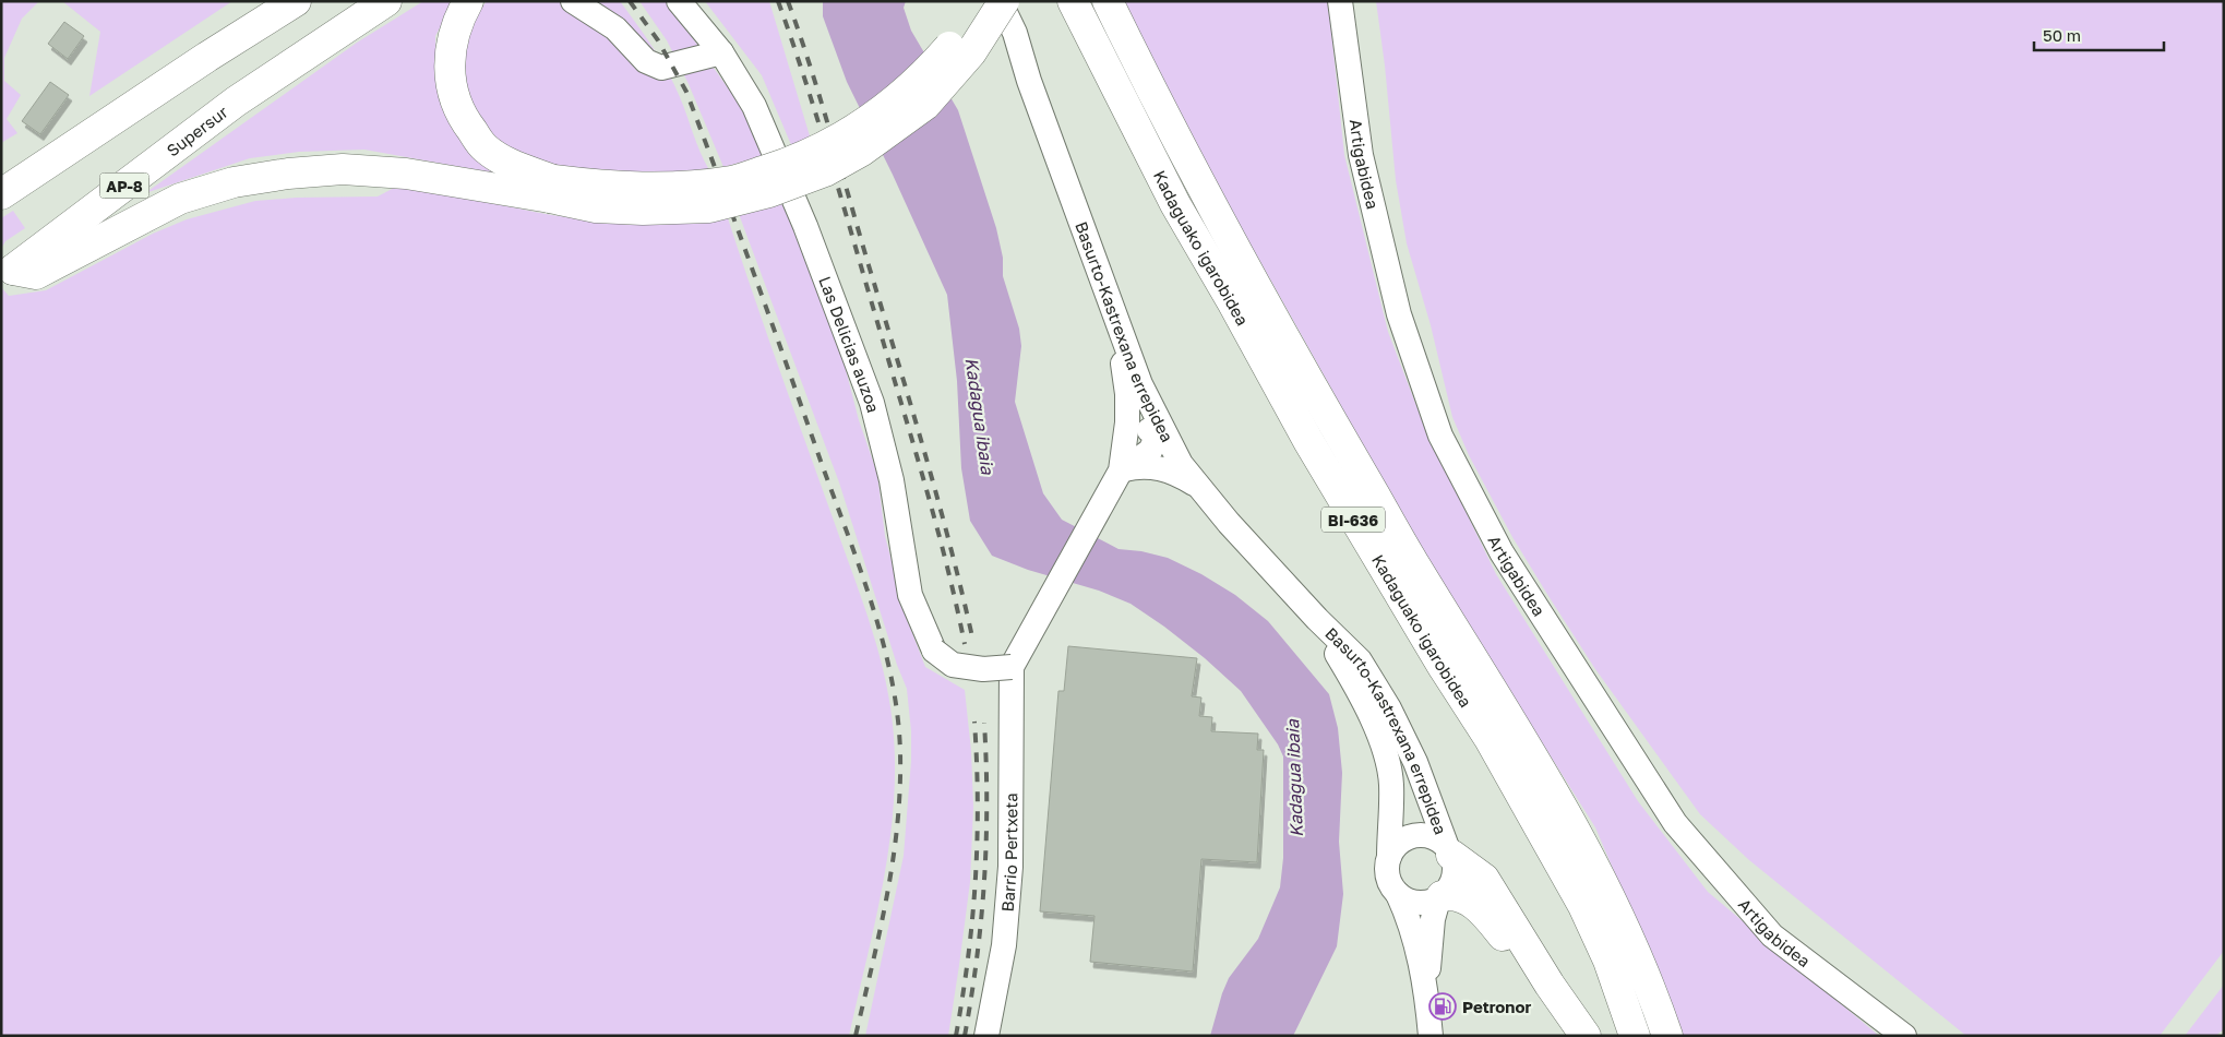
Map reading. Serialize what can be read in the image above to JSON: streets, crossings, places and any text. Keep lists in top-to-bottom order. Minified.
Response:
{"streets":{"highway":["Supersur","AP-8","Kadaguako igarobidea","BI-636"],"street":["Artigabidea","Basurto-Kastrexana errepidea","Las Delicias auzoa","Barrio Pertxeta"]},"crossings":[["Las Delicias auzoa","Barrio Pertxeta"]],"water":["Kadagua ibaia"],"places":{"fuel station":["Petronor"]},"scale_bar":"50 m"}
